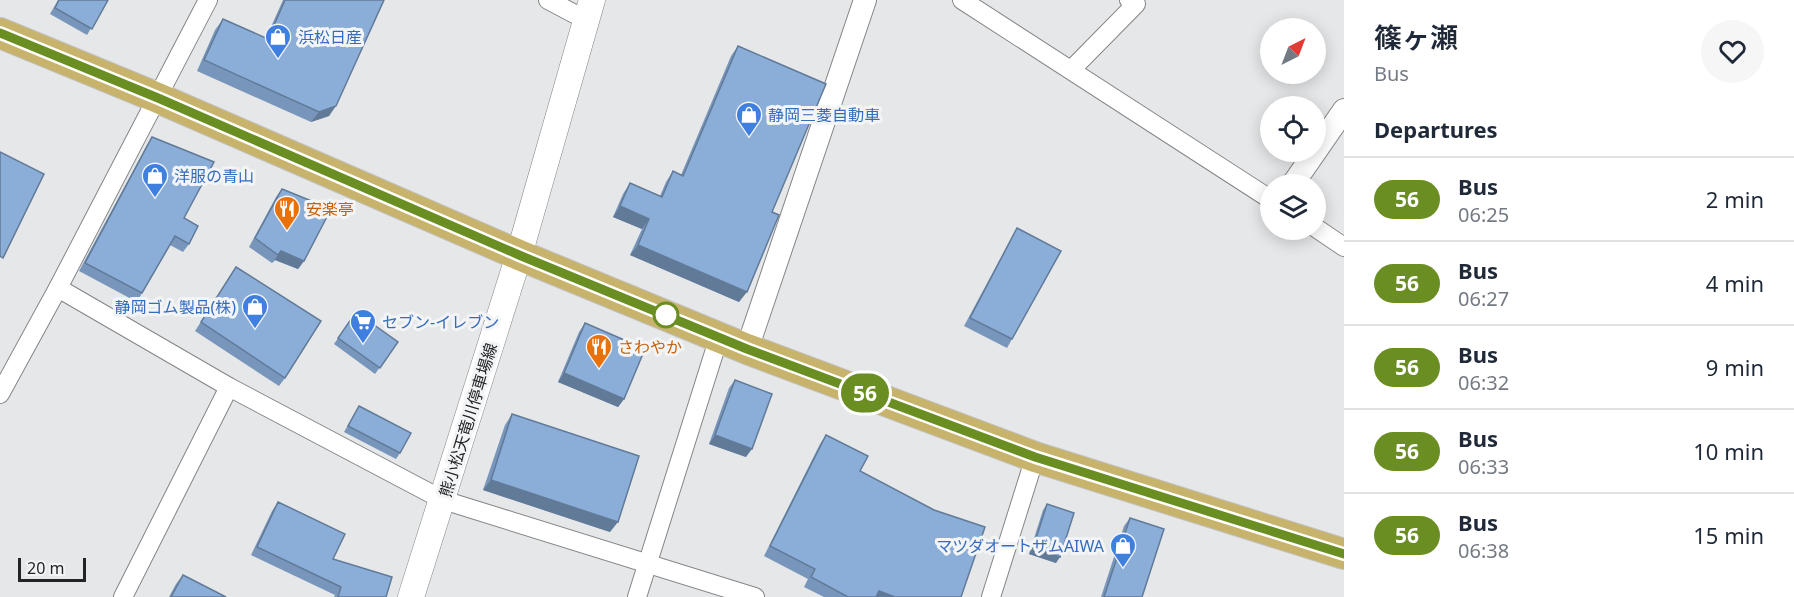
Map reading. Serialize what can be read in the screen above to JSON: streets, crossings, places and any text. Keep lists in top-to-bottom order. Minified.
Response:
{"streets":{"main road":["熊小松天竜川停車場線"]},"places":{"shop":["浜松日産","静岡三菱自動車","洋服の青山","静岡ゴム製品(株)","マツダオートザムAIWA"],"restaurant":["安楽亭","さわやか"],"supermarket":["セブン-イレブン"]},"lines":["bus line 56"],"scale_bar":"20 m","north":"top right","page":{"on_map":"56","heading":[["篠ヶ瀬","Bus"],"Departures"],"list":[{"mark":"56","name":"Bus","note":"06:25","value":"2 min"},{"mark":"56","name":"Bus","note":"06:27","value":"4 min"},{"mark":"56","name":"Bus","note":"06:32","value":"9 min"},{"mark":"56","name":"Bus","note":"06:33","value":"10 min"},{"mark":"56","name":"Bus","note":"06:38","value":"15 min"}],"scale":"20 m"}}
